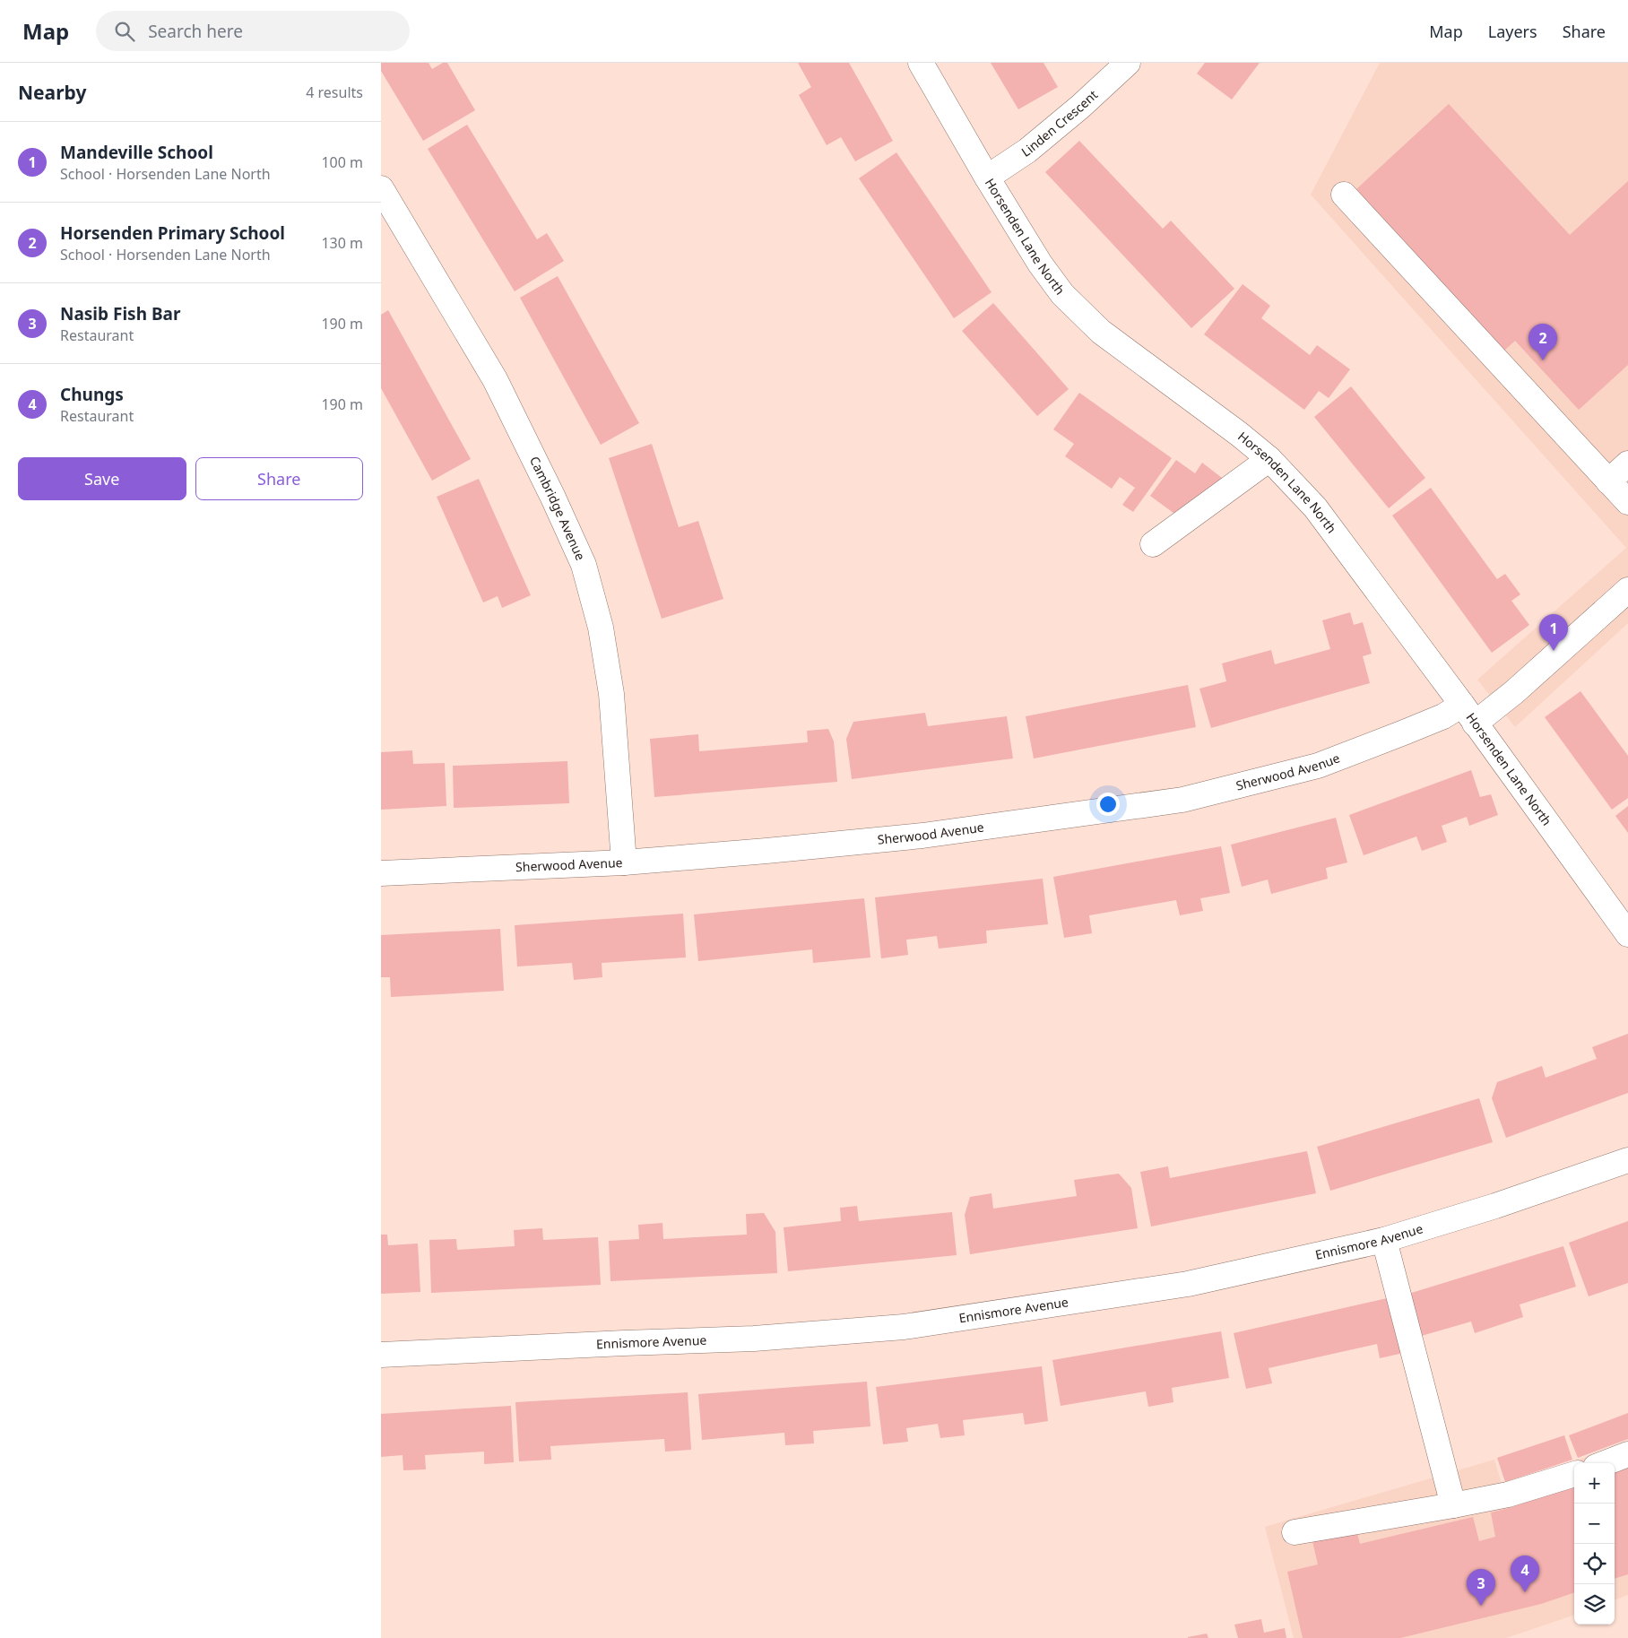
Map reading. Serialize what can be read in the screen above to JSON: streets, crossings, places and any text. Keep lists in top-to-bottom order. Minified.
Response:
{"streets":{"street":["Linden Crescent","Horsenden Lane North","Cambridge Avenue","Sherwood Avenue","Ennismore Avenue"]},"crossings":[["Linden Crescent","Horsenden Lane North"],["Horsenden Lane North","Sherwood Avenue"],["Cambridge Avenue","Sherwood Avenue"]],"page":{"header":"Map","search":"Search here","nav":["Map","Layers","Share"],"heading":["Nearby","4 results"],"list":[{"mark":"1","name":"Mandeville School","note":"School · Horsenden Lane North","value":"100 m"},{"mark":"2","name":"Horsenden Primary School","note":"School · Horsenden Lane North","value":"130 m"},{"mark":"3","name":"Nasib Fish Bar","note":"Restaurant","value":"190 m"},{"mark":"4","name":"Chungs","note":"Restaurant","value":"190 m"}],"pins":["2","1","4","3"],"buttons":["Save","Share"],"map_buttons":["+","−"]}}
